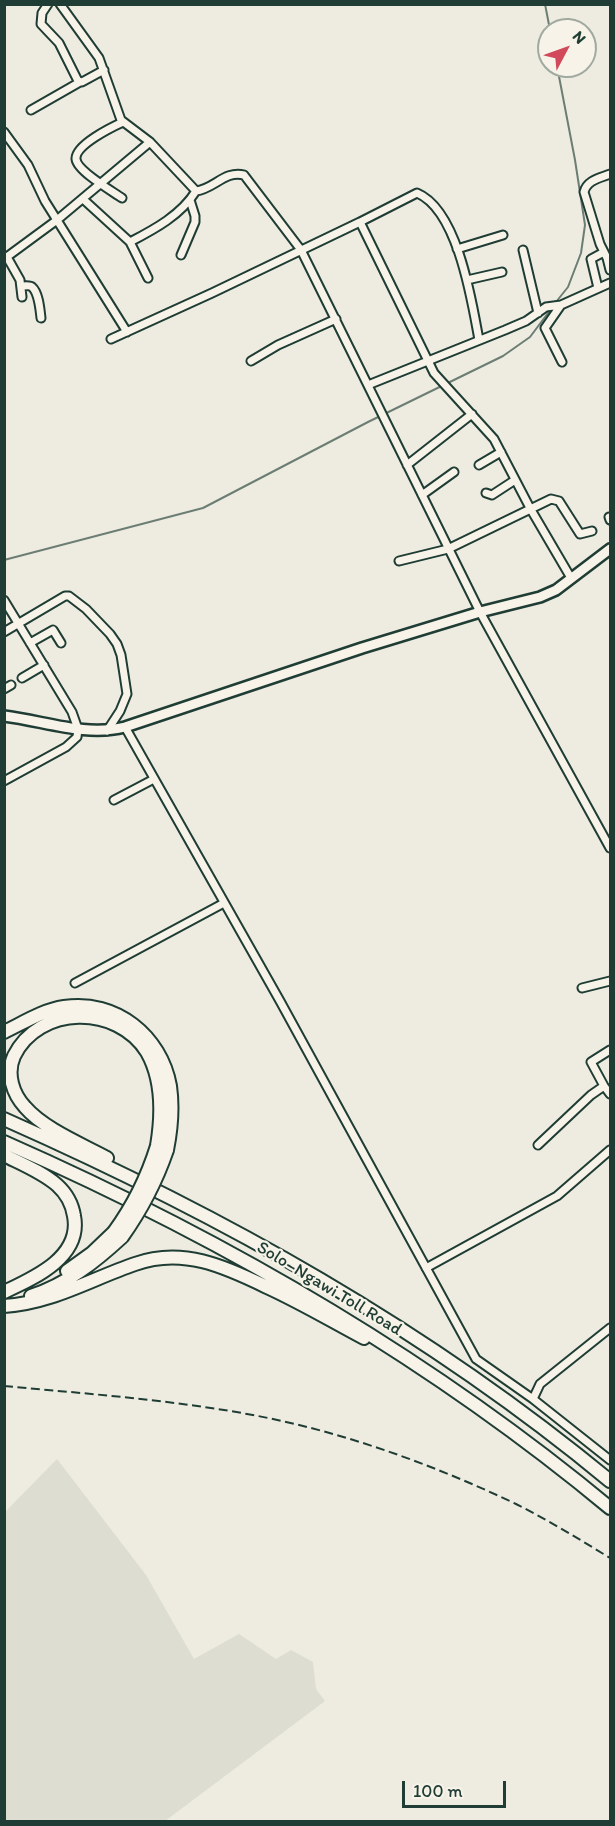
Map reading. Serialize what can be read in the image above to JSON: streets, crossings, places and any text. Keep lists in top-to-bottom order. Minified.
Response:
{"streets":{"highway":["Solo–Ngawi Toll Road"]},"scale_bar":"100 m","north":"top right"}
